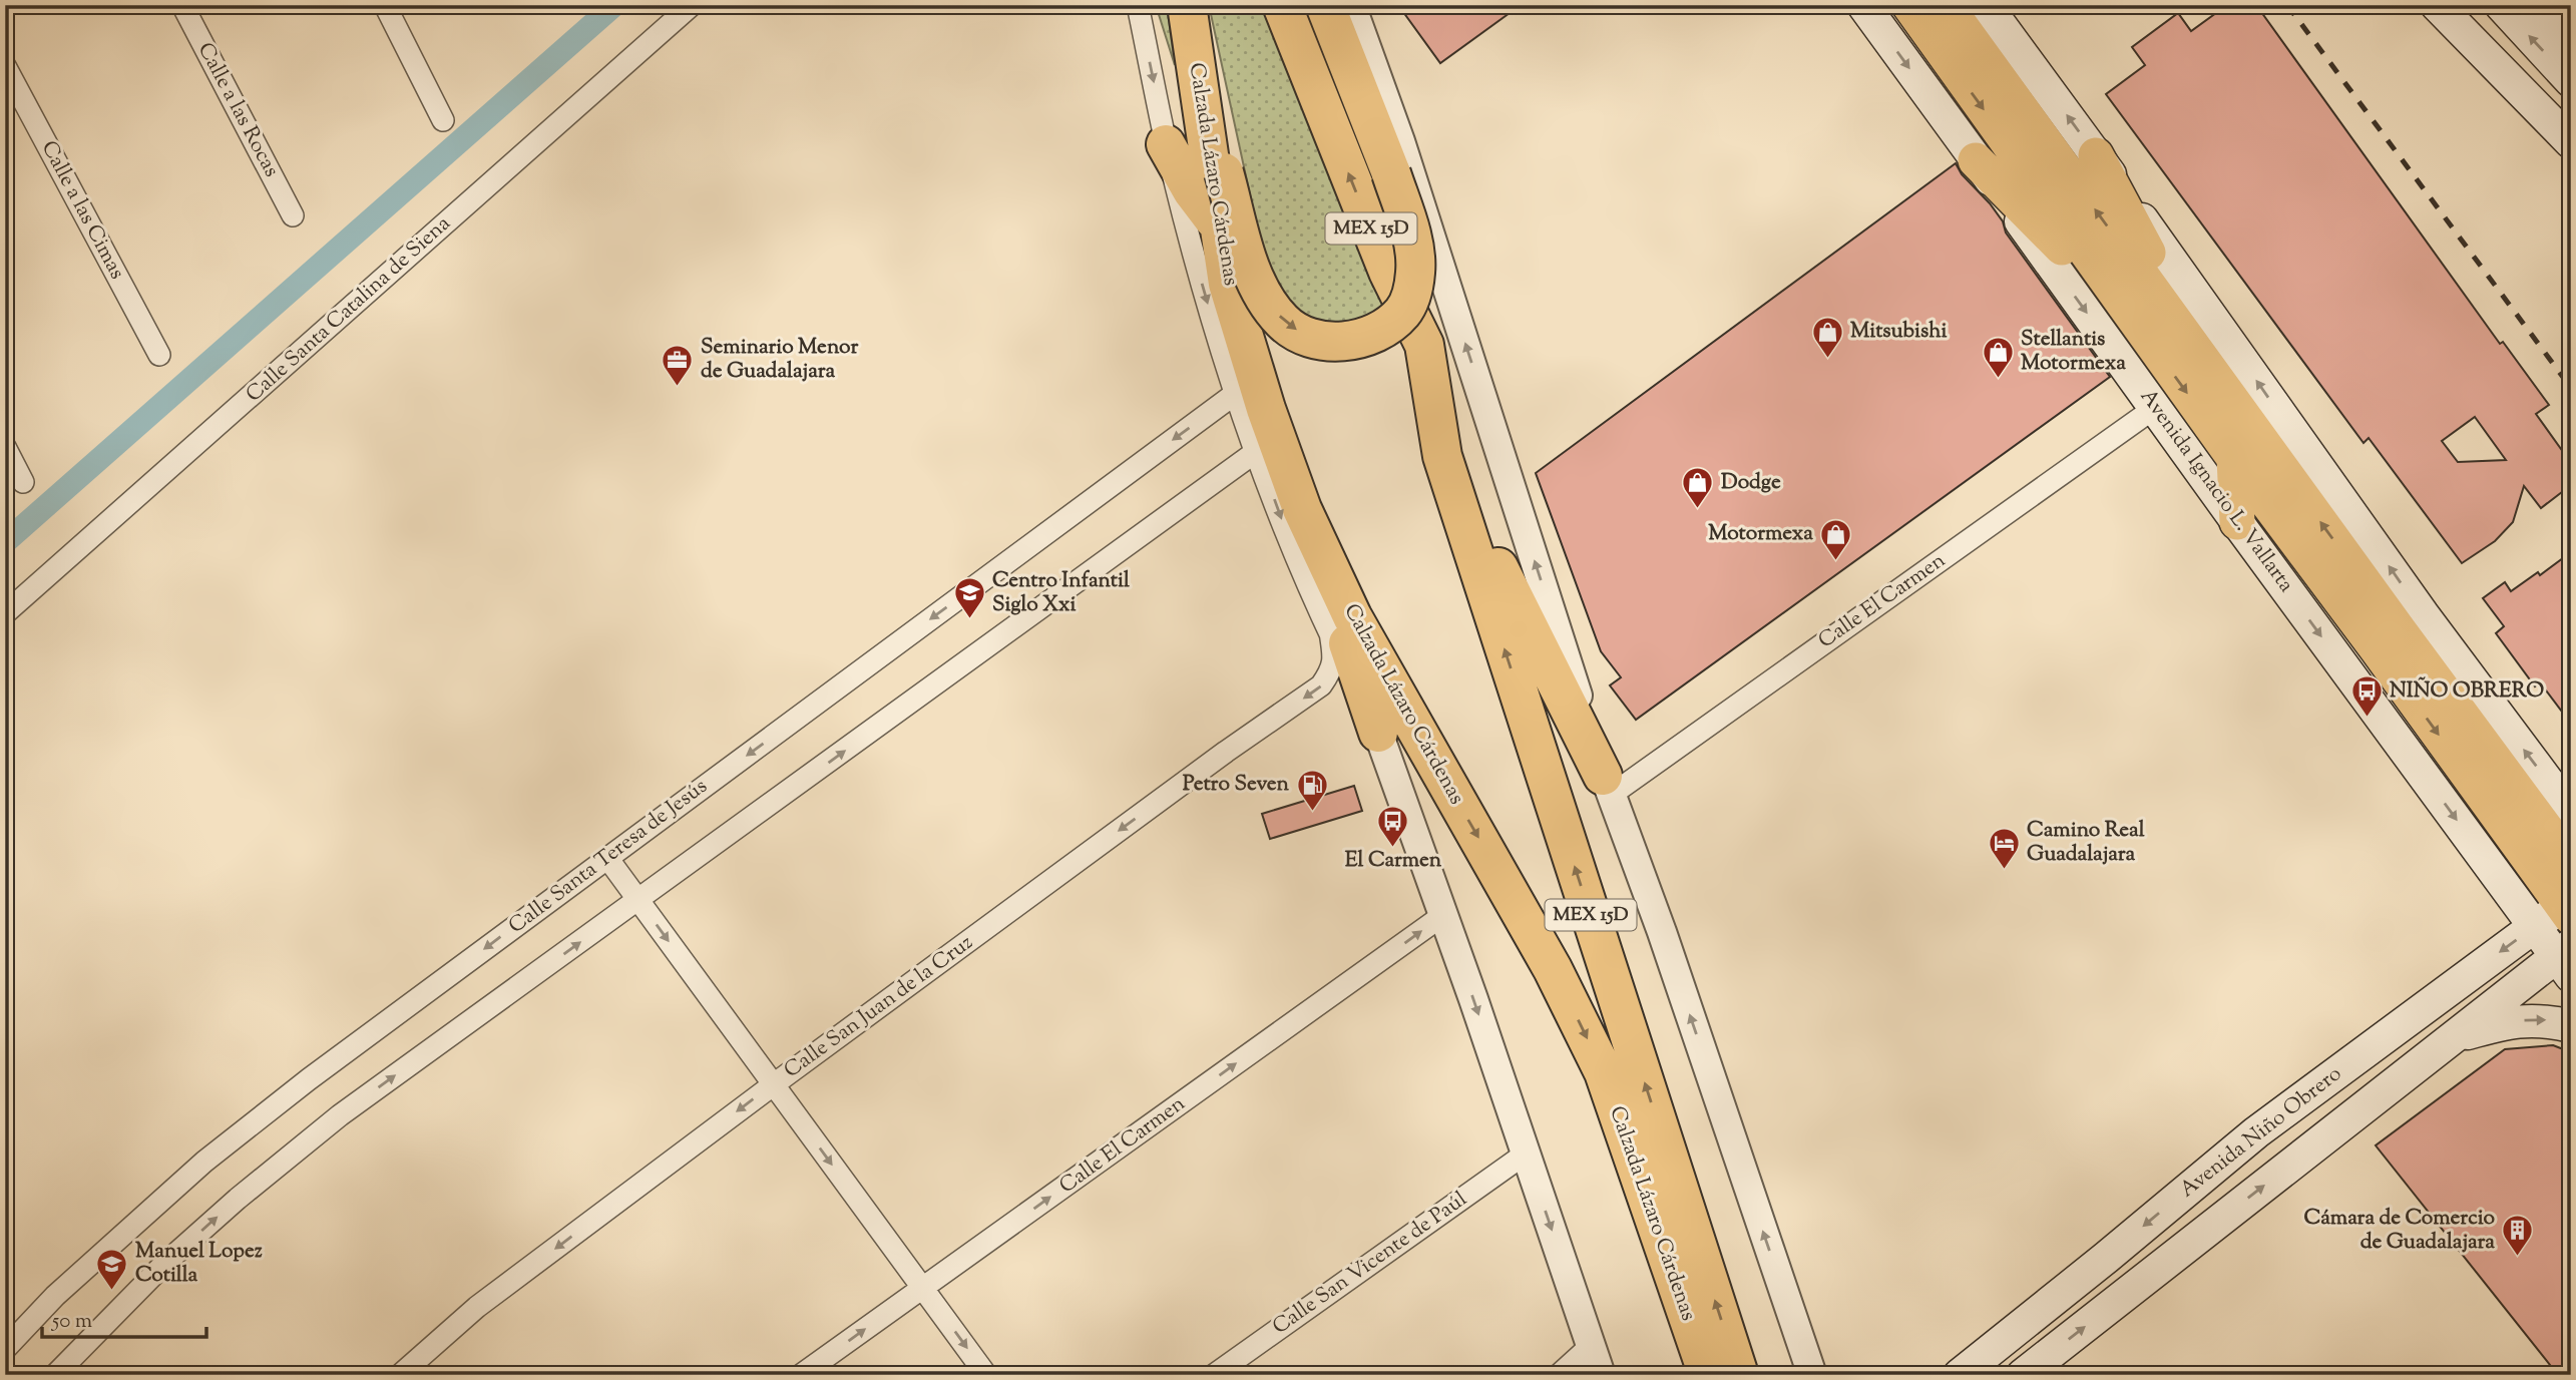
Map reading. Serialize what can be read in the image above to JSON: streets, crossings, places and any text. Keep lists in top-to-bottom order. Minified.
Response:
{"streets":{"highway":["Calzada Lázaro Cárdenas","MEX 15D"],"main road":["Avenida Ignacio L. Vallarta","Avenida Niño Obrero"],"street":["Calle a las Rocas","Calle a las Cimas","Calle Santa Catalina de Siena","Calle El Carmen","Calle Santa Teresa de Jesús","Calle San Juan de la Cruz","Calle San Vicente de Paúl"]},"crossings":[["Calzada Lázaro Cárdenas","Calle El Carmen"],["Calzada Lázaro Cárdenas","Calle San Vicente de Paúl"],["Avenida Ignacio L. Vallarta","Calle El Carmen"],["Avenida Ignacio L. Vallarta","Avenida Niño Obrero"]],"one_way":["Calle El Carmen","Calle San Juan de la Cruz"],"places":{"shop":["Mitsubishi","Stellantis Motormexa","Dodge","Motormexa"],"office":["Seminario Menor de Guadalajara"],"school or university":["Centro Infantil Siglo Xxi","Manuel Lopez Cotilla"],"bus stop":["NIÑO OBRERO","El Carmen"],"fuel station":["Petro Seven"],"hotel":["Camino Real Guadalajara"],"building":["Cámara de Comercio de Guadalajara"]},"scale_bar":"50 m"}
